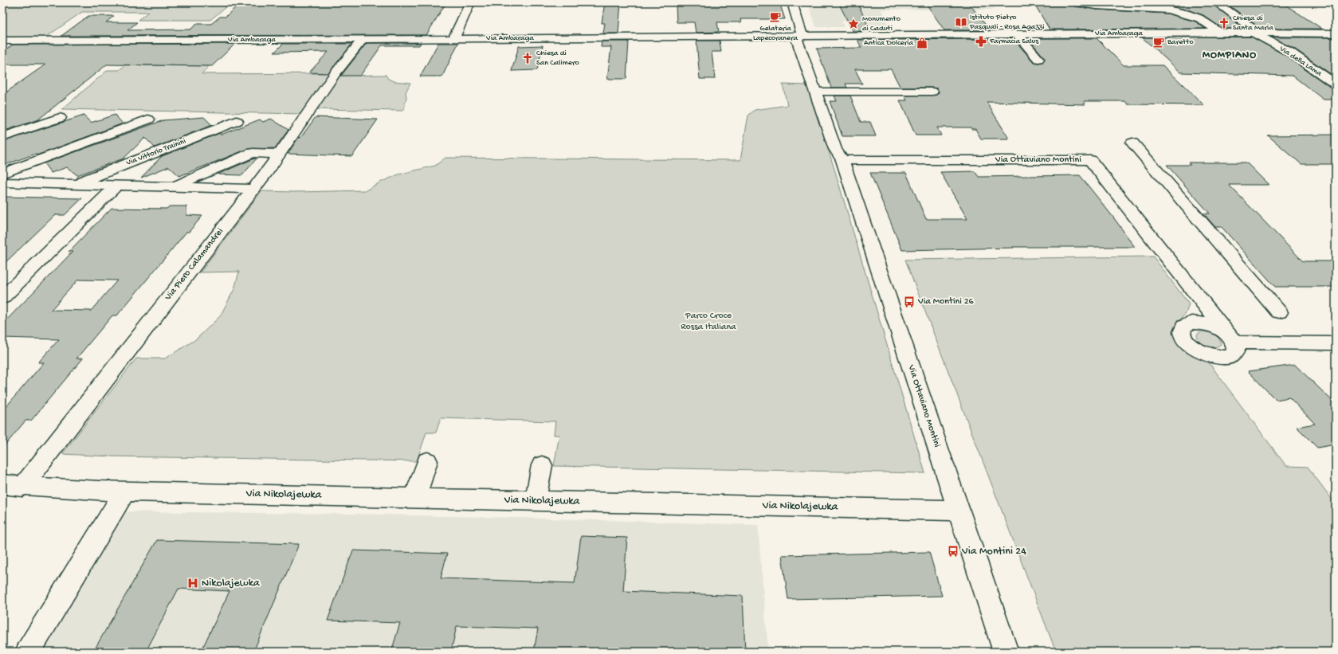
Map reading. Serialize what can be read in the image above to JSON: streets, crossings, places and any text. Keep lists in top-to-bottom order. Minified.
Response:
{"streets":{"street":["Via Ambaraga","Via della Lama","Via Vittorio Trainini","Via Ottaviano Montini","Via Piero Calamandrei","Via Nikolajewka"]},"crossings":[["Via Ambaraga","Via della Lama"],["Via Ambaraga","Via Ottaviano Montini"],["Via Ambaraga","Via Piero Calamandrei"],["Via Vittorio Trainini","Via Piero Calamandrei"],["Via Ottaviano Montini","Via Nikolajewka"],["Via Piero Calamandrei","Via Nikolajewka"]],"districts":["MOMPIANO"],"parks":["Parco Croce Rossa Italiana"],"places":{"cafe":["Gelateria Lapecoranera","Baretto"],"library":["Istituto Pietro Pasquali - Rosa Agazzi"],"church":["Chiesa di Santa Maria","Chiesa di San Calimero"],"place":["Monumento ai Caduti"],"pharmacy":["Farmacia Salus"],"shop":["Antica Dolceria"],"bus stop":["Via Montini 26","Via Montini 24"],"hospital":["Nikolajewka"]}}
